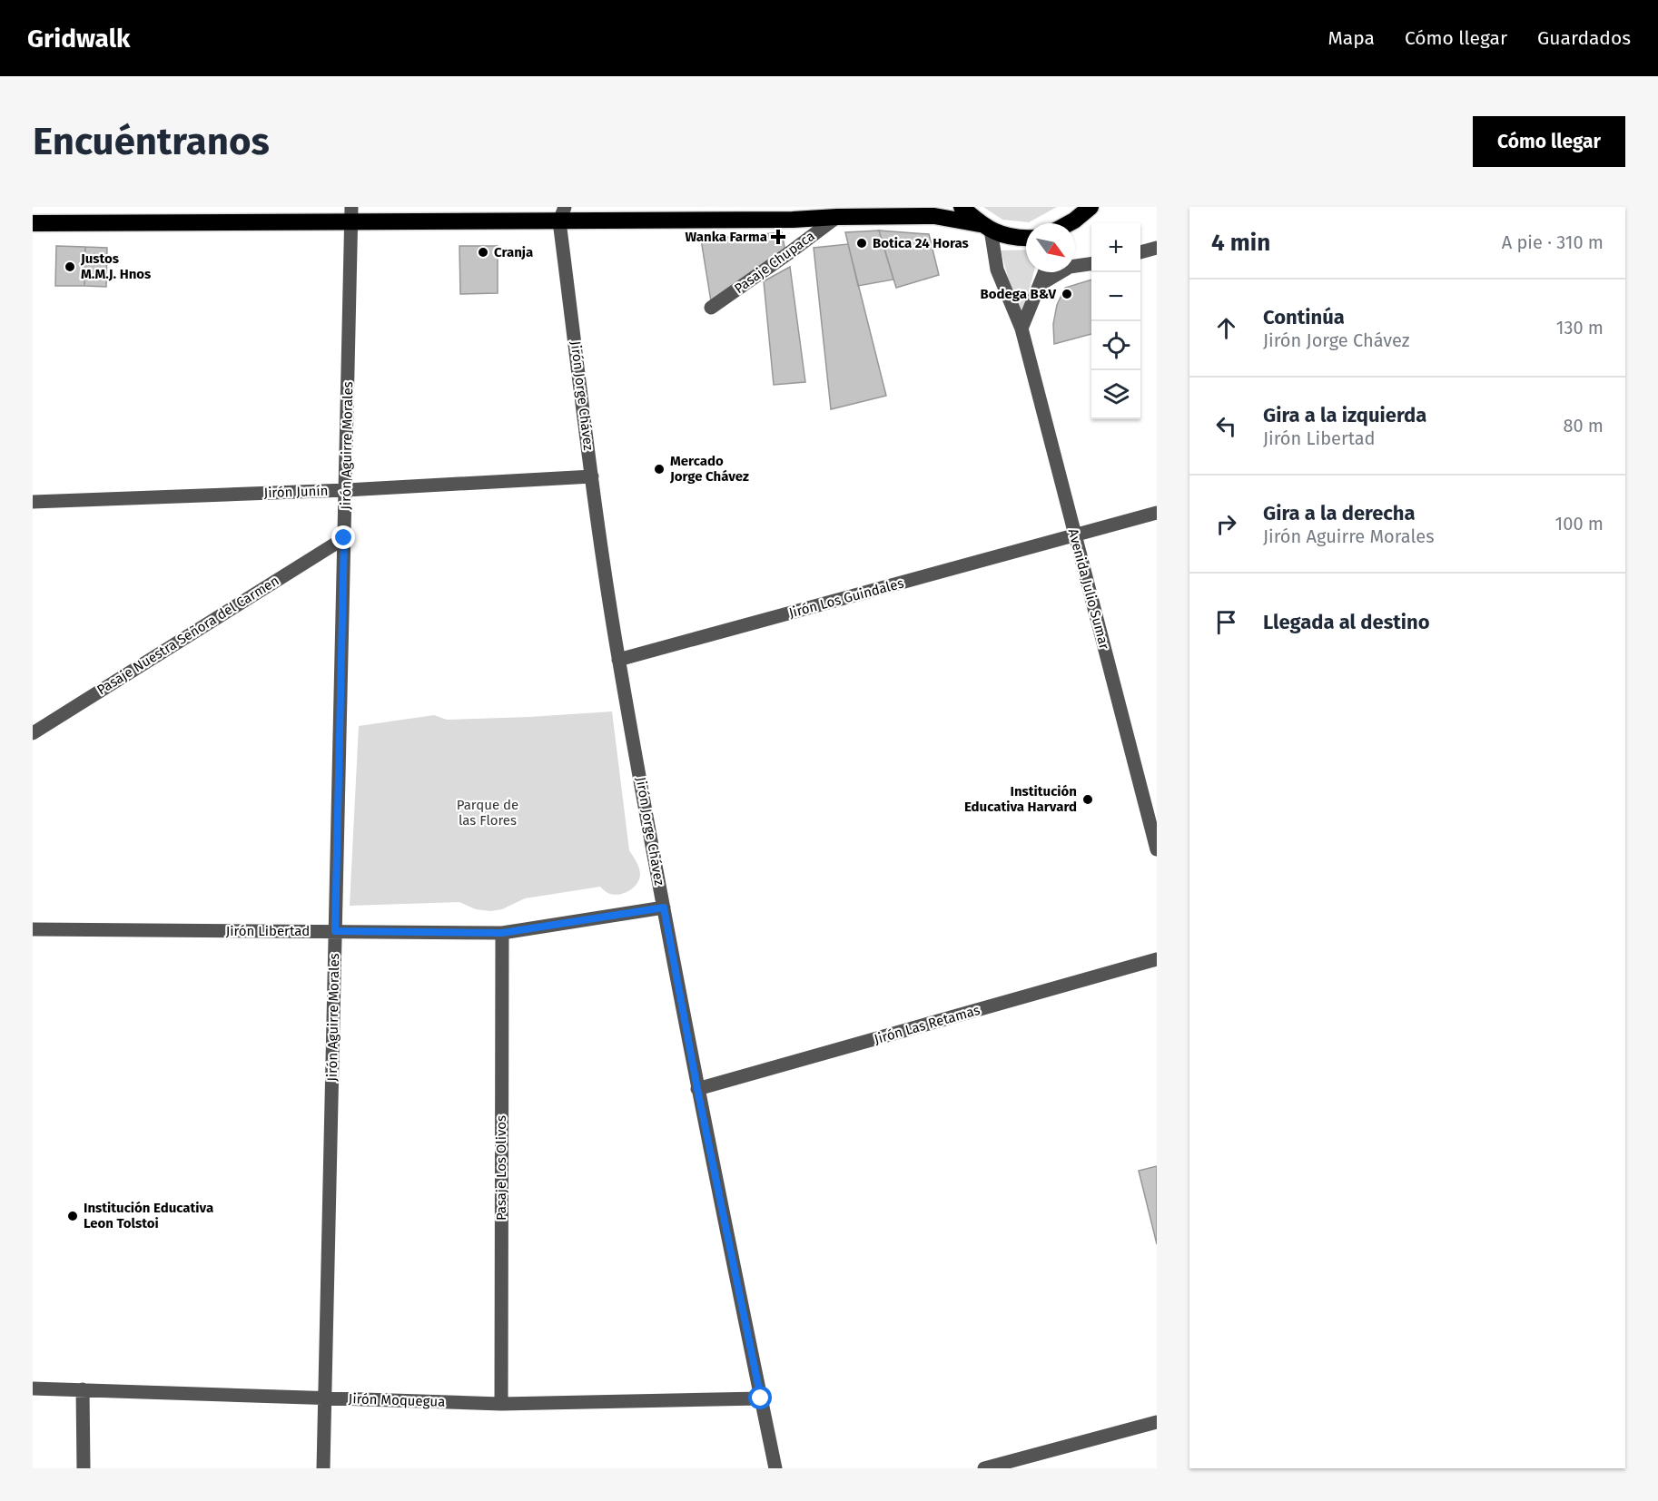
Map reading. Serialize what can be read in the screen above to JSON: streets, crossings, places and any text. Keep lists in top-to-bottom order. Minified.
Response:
{"streets":{"street":["Pasaje Chupaca","Jirón Jorge Chávez","Jirón Aguirre Morales","Jirón Junín","Avenida Julio Sumar","Jirón Los Guindales","Pasaje Nuestra Señora del Carmen","Jirón Libertad","Jirón Las Retamas","Pasaje Los Olivos","Jirón Moquegua"]},"crossings":[["Jirón Jorge Chávez","Jirón Junín"],["Jirón Jorge Chávez","Jirón Los Guindales"],["Jirón Jorge Chávez","Jirón Libertad"],["Jirón Jorge Chávez","Jirón Las Retamas"],["Jirón Jorge Chávez","Jirón Moquegua"],["Jirón Aguirre Morales","Jirón Junín"],["Jirón Aguirre Morales","Pasaje Nuestra Señora del Carmen"],["Jirón Aguirre Morales","Jirón Libertad"],["Jirón Aguirre Morales","Jirón Moquegua"],["Avenida Julio Sumar","Jirón Los Guindales"],["Jirón Libertad","Pasaje Los Olivos"],["Pasaje Los Olivos","Jirón Moquegua"]],"parks":["Parque de las Flores"],"places":{"health":["Wanka Farma"],"other":["Botica 24 Horas","Cranja","Justos M.M.J. Hnos","Bodega B&V","Mercado Jorge Chávez","Institución Educativa Harvard","Institución Educativa Leon Tolstoi"]},"north":"bottom right","page":{"header":"Gridwalk","nav":["Mapa","Cómo llegar","Guardados"],"buttons":"Cómo llegar","title":"Encuéntranos","heading":["4 min","A pie · 310 m"],"map_buttons":["+","−"],"list":[["Continúa","Jirón Jorge Chávez","130 m"],["Gira a la izquierda","Jirón Libertad","80 m"],["Gira a la derecha","Jirón Aguirre Morales","100 m"],"Llegada al destino"]}}
